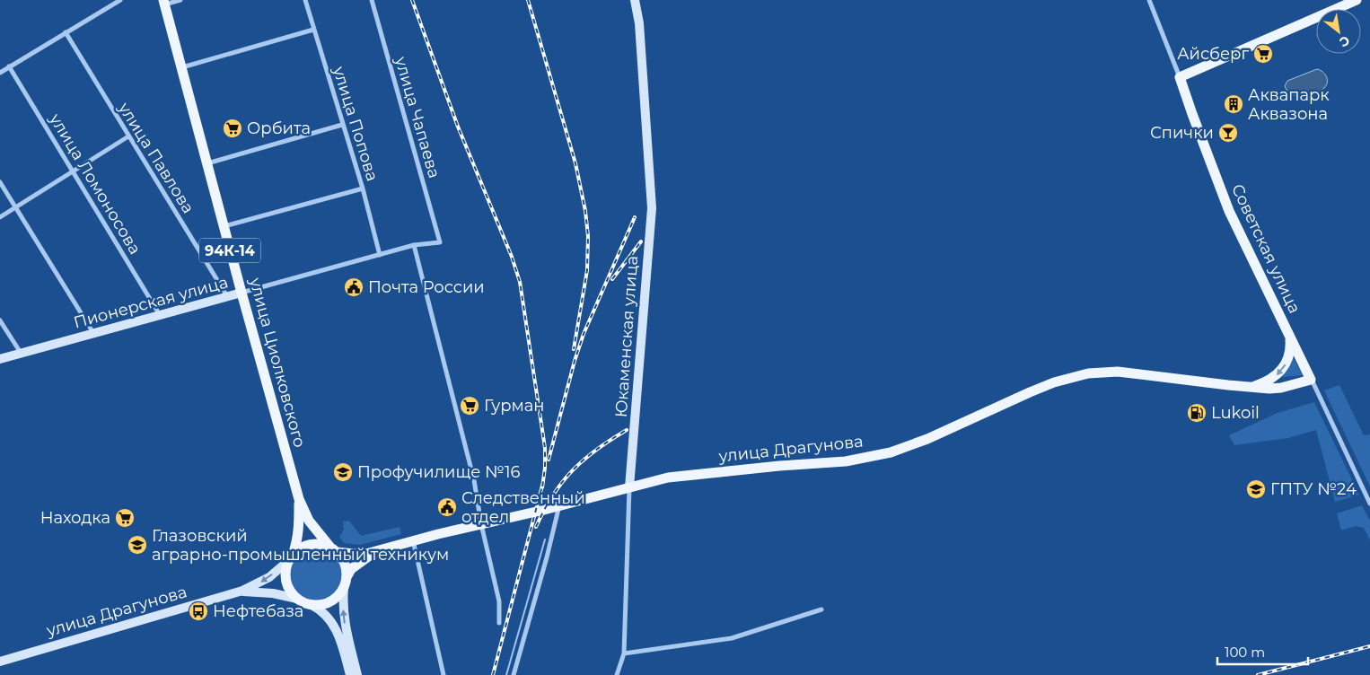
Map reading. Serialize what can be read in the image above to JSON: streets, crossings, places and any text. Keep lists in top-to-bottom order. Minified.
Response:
{"streets":{"main road":["Советская улица","94К-14","улица Циолковского","улица Драгунова"],"street":["улица Чапаева","улица Попова","улица Павлова","улица Ломоносова","Пионерская улица","Юкаменская улица"]},"crossings":[["улица Чапаева","Пионерская улица"],["улица Попова","Пионерская улица"],["улица Павлова","Пионерская улица"],["улица Ломоносова","Пионерская улица"],["Советская улица","улица Драгунова"],["Пионерская улица","улица Циолковского"],["Юкаменская улица","улица Драгунова"],["улица Циолковского","улица Драгунова"]],"places":{"supermarket":["Айсберг","Орбита","Гурман","Находка"],"building":["Аквапарк Аквазона"],"bar":["Спички"],"public building":["Почта России","Следственный отдел"],"fuel station":["Lukoil"],"school or university":["Профучилище №16","ГПТУ №24","Глазовский аграрно-промышленный техникум"],"bus stop":["Нефтебаза"]},"scale_bar":"100 m","north":"bottom right"}
